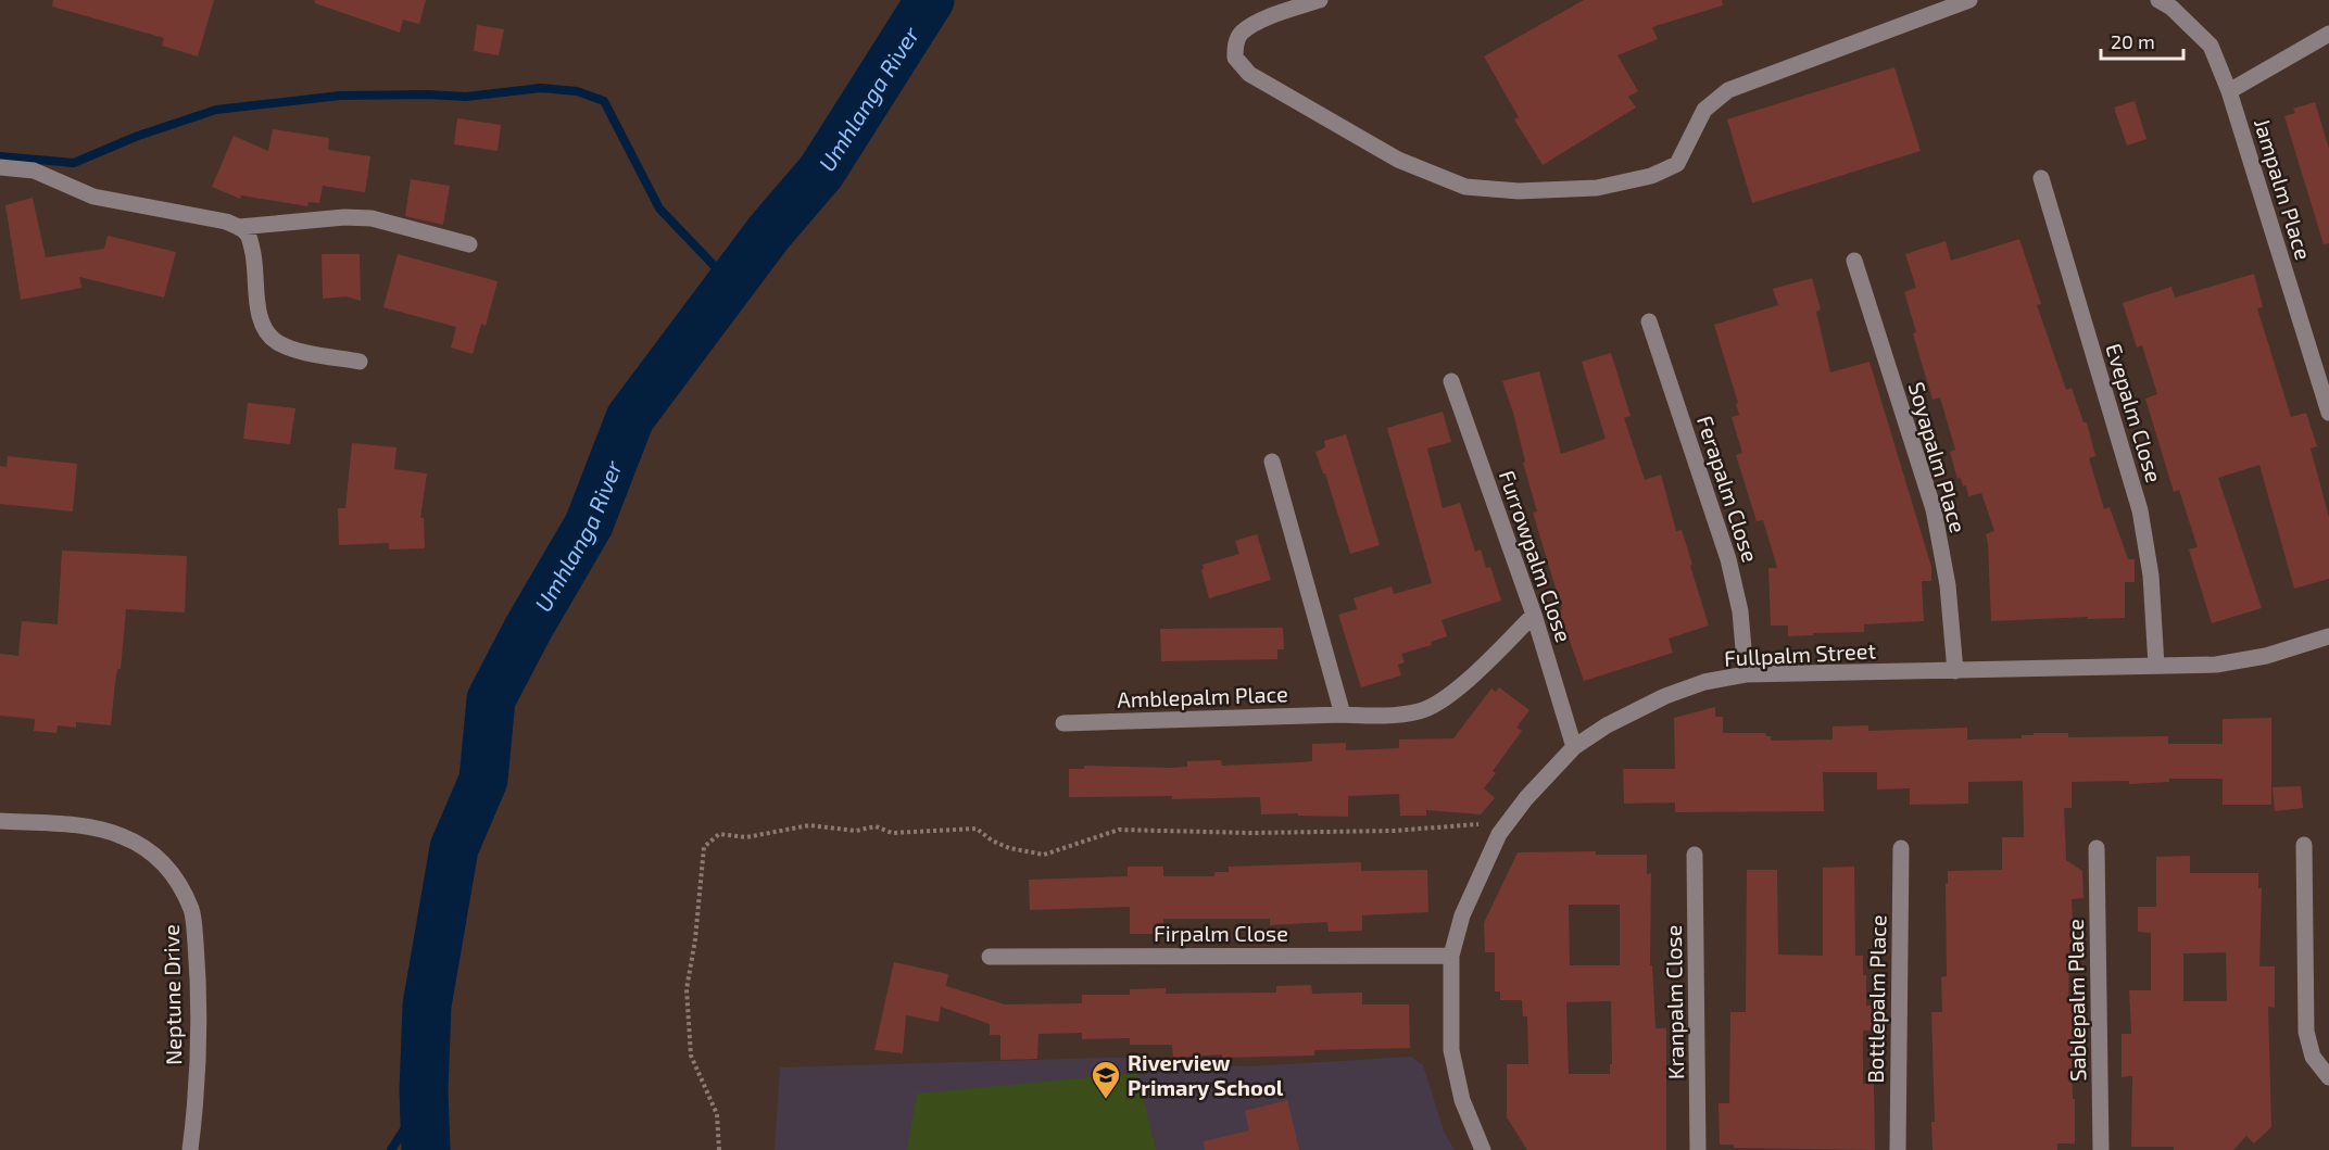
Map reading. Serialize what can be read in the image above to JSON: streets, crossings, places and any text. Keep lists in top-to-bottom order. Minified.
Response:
{"streets":{"street":["Jampalm Place","Evepalm Close","Soyapalm Place","Ferapalm Close","Furrowpalm Close","Fullpalm Street","Amblepalm Place","Firpalm Close","Neptune Drive","Bottlepalm Place","Sablepalm Place","Kranpalm Close"]},"crossings":[["Evepalm Close","Fullpalm Street"],["Soyapalm Place","Fullpalm Street"],["Ferapalm Close","Fullpalm Street"],["Furrowpalm Close","Fullpalm Street"],["Furrowpalm Close","Amblepalm Place"],["Fullpalm Street","Firpalm Close"]],"water":["Umhlanga River"],"places":{"school or university":["Riverview Primary School"]},"scale_bar":"20 m"}
